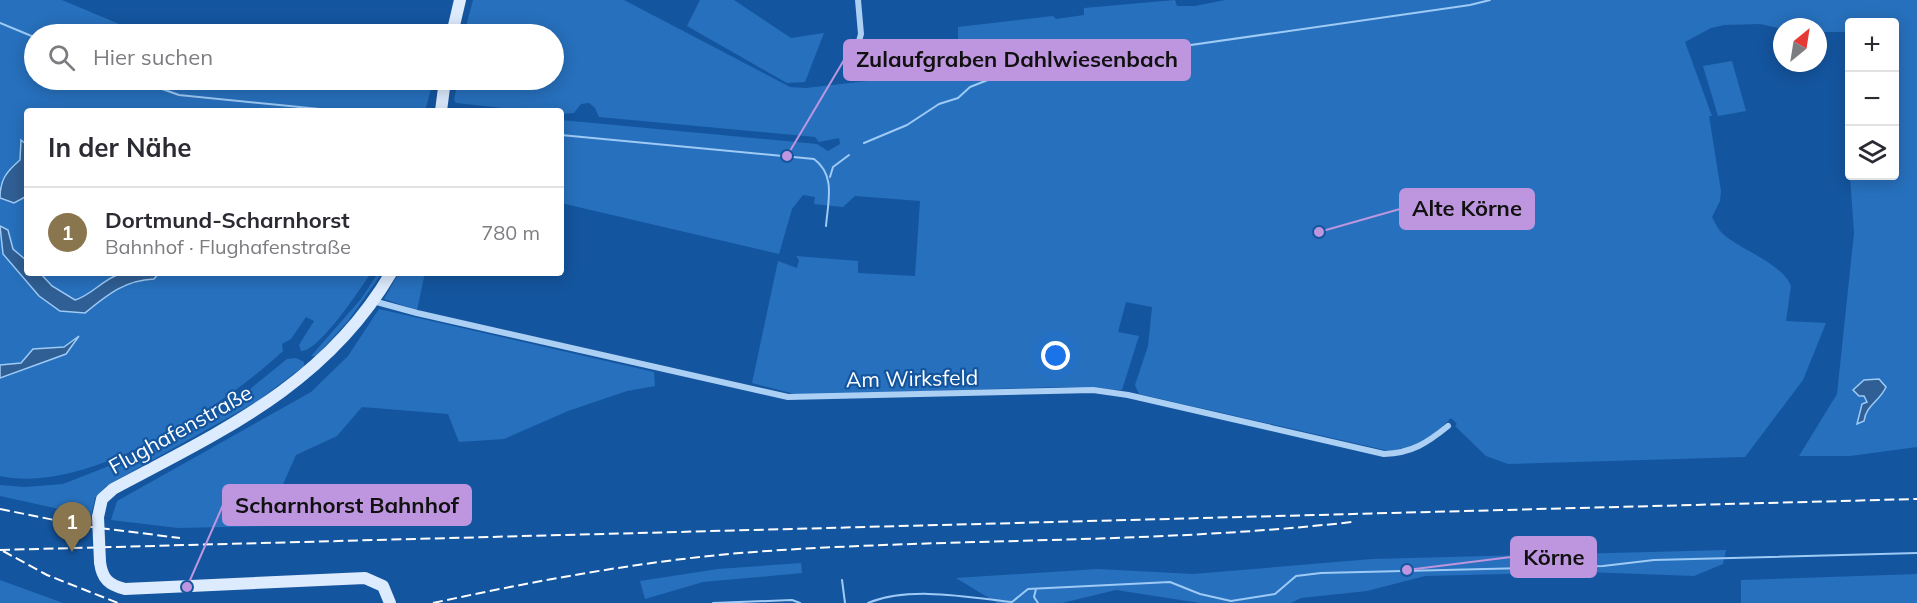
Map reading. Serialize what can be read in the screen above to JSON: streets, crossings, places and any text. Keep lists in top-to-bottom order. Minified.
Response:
{"streets":{"main road":["Flughafenstraße"],"street":["Am Wirksfeld"]},"crossings":[["Am Wirksfeld","Flughafenstraße"]],"places":["Zulaufgraben Dahlwiesenbach","Alte Körne","Körne","Scharnhorst Bahnhof"],"north":"top right","page":{"map_buttons":["+","−"],"search":"Hier suchen","heading":"In der Nähe","list":[{"mark":"1","name":"Dortmund-Scharnhorst","note":"Bahnhof · Flughafenstraße","value":"780 m"}],"pins":"1"}}
